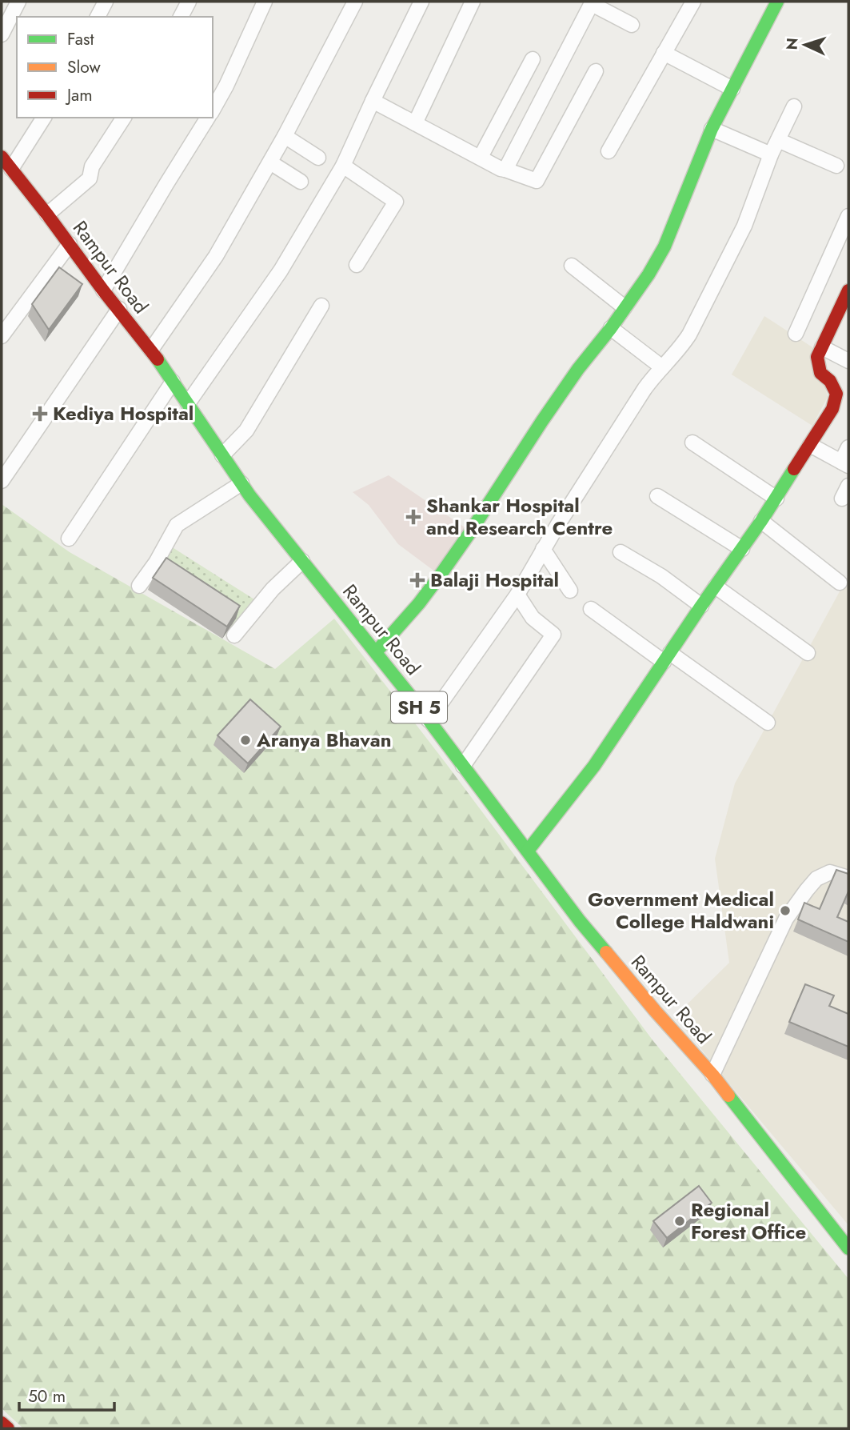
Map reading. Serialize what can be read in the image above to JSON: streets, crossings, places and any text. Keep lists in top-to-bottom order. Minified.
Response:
{"streets":{"street":["Rampur Road","SH 5"]},"places":{"health":["Kediya Hospital","Shankar Hospital and Research Centre","Balaji Hospital"],"other":["Aranya Bhavan","Government Medical College Haldwani","Regional Forest Office"]},"legend":["Fast","Slow","Jam"],"scale_bar":"50 m","north":"left"}
